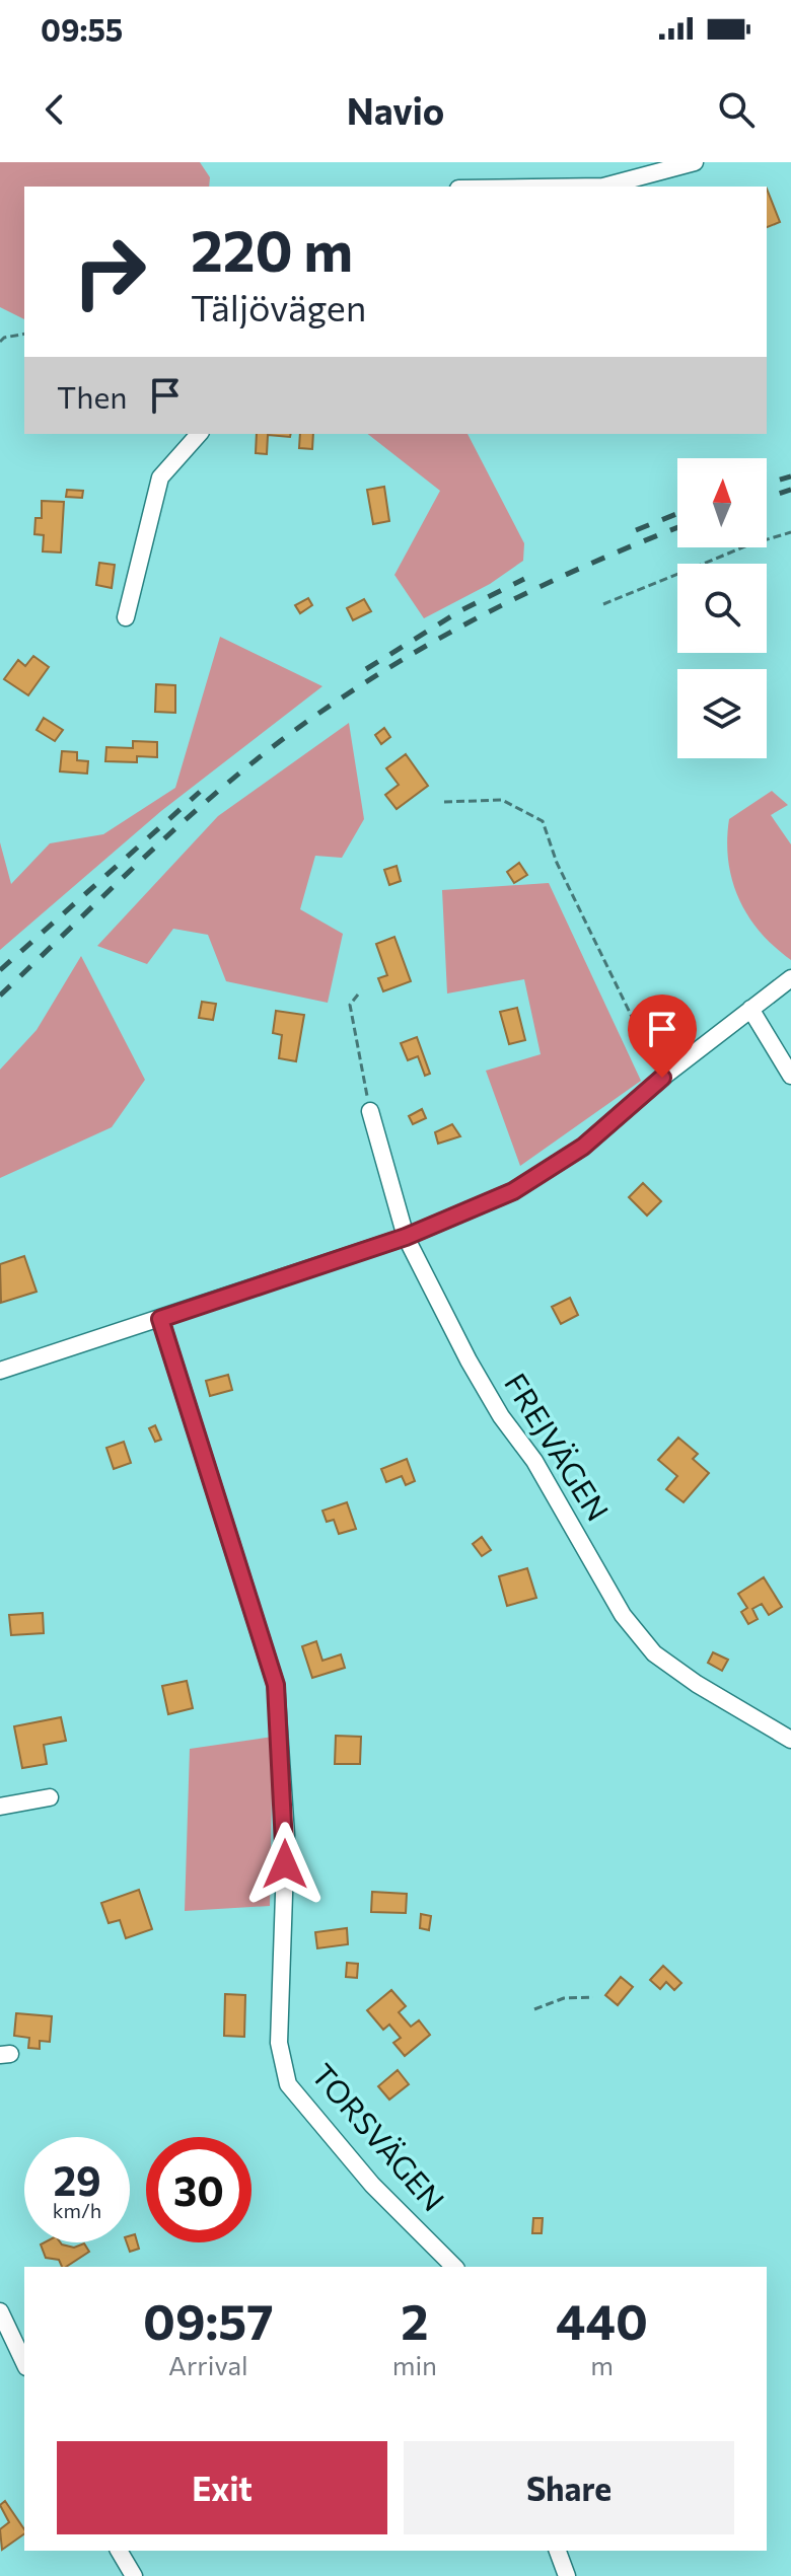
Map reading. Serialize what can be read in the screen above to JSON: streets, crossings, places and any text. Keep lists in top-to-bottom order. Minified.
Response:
{"streets":{"street":["FREJVÄGEN","TORSVÄGEN"]},"north":"top","page":{"status":"09:55","header":"Navio","turn":["220 m","Täljövägen"],"then":"Then","speed":"29 km/h","limit":"30","eta":["09:57","Arrival","2","min","440","m"],"buttons":["Exit","Share"]}}
